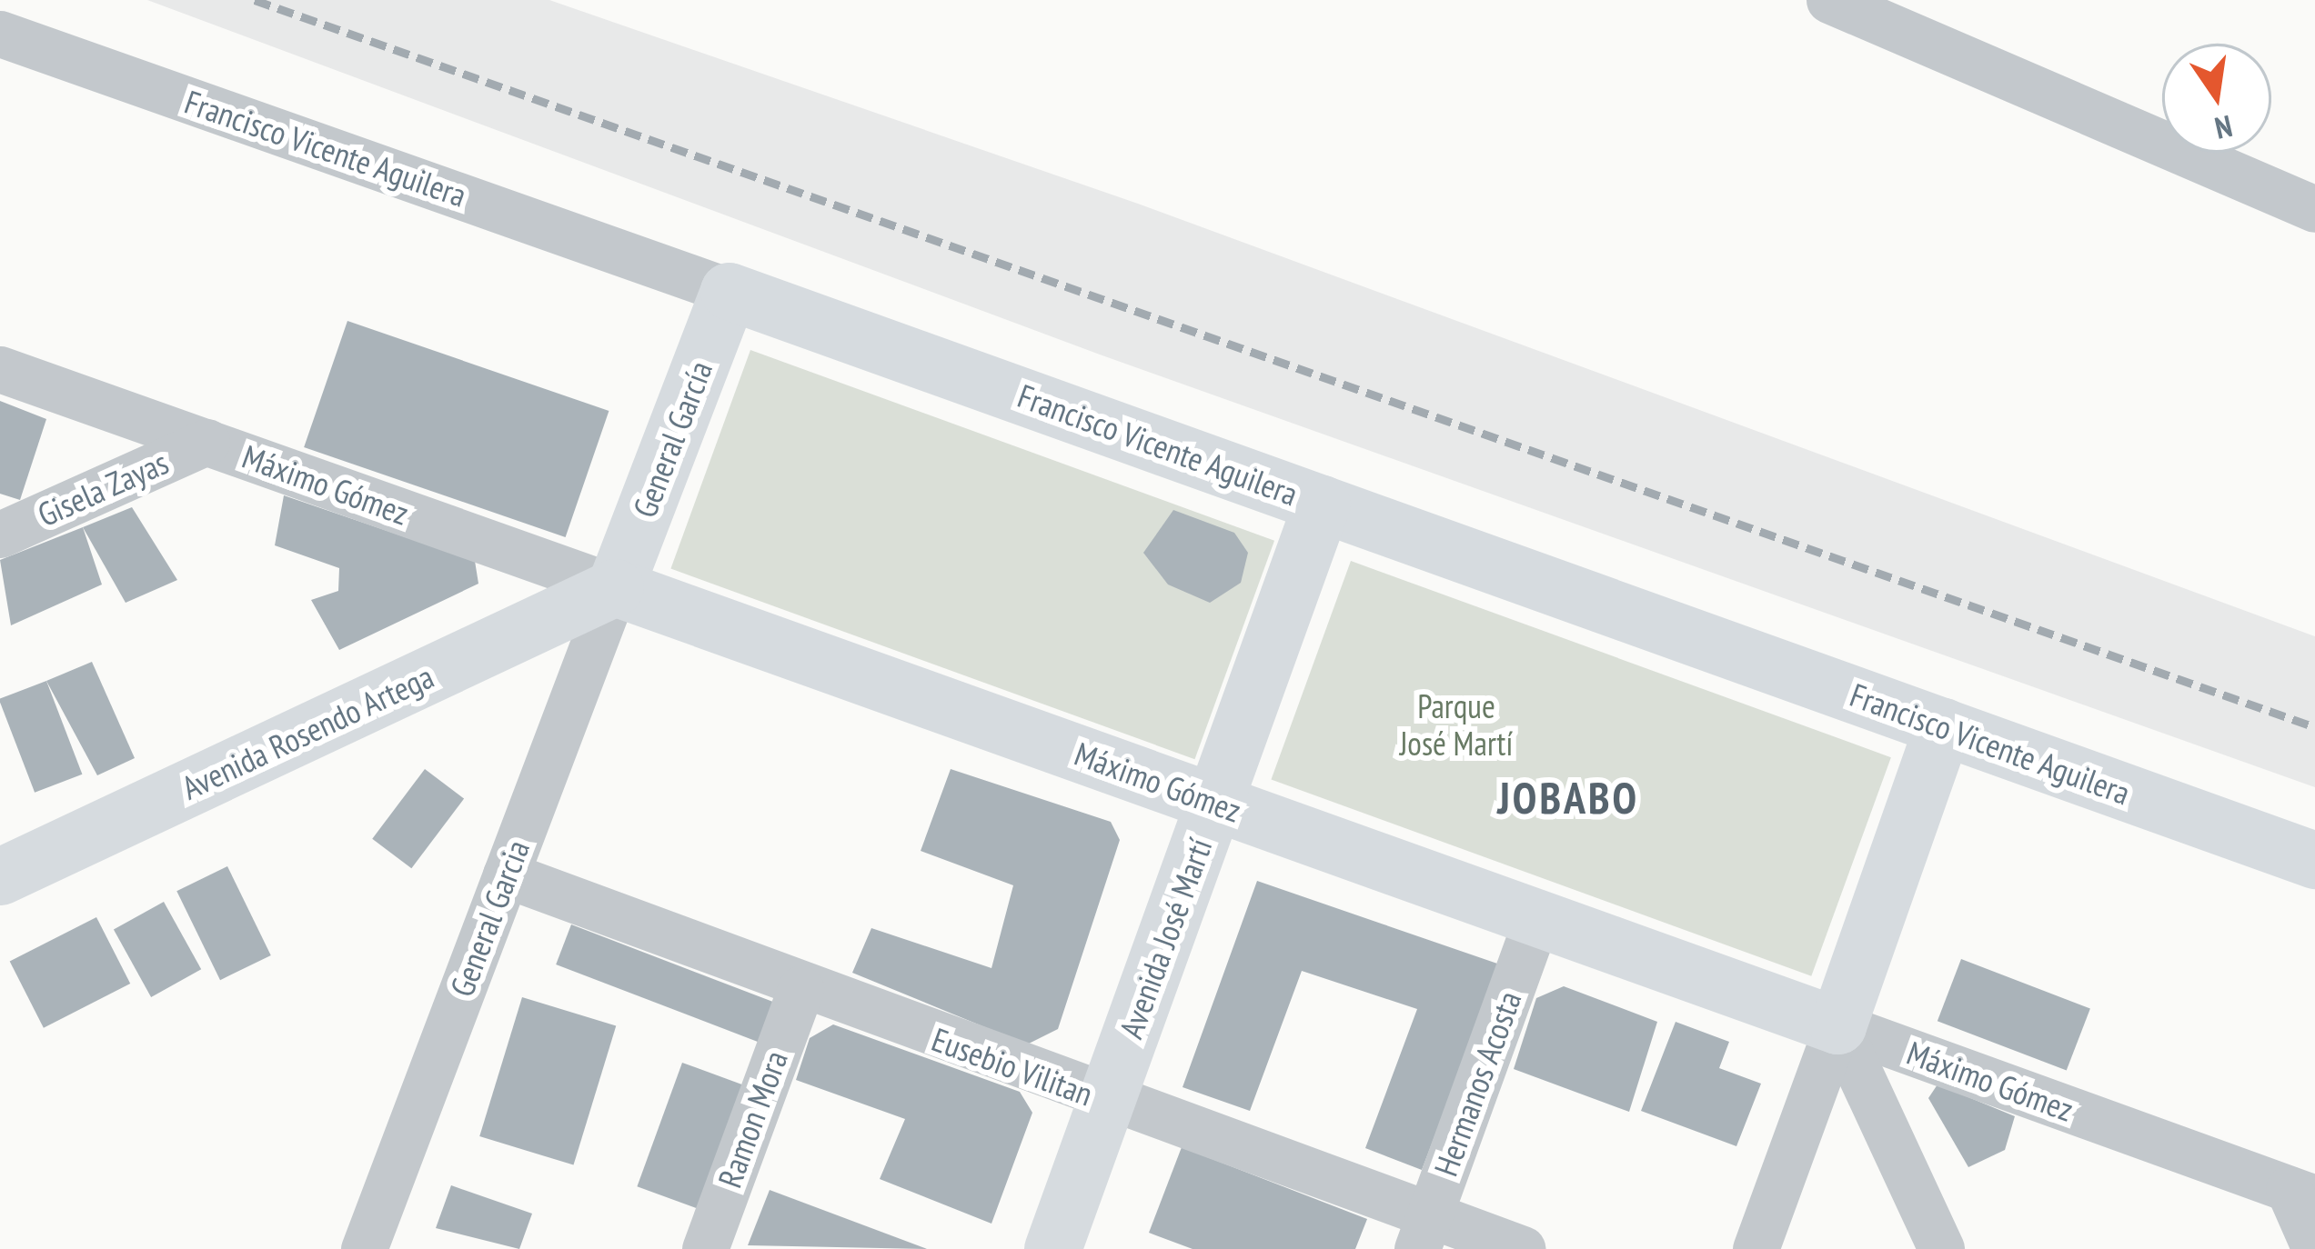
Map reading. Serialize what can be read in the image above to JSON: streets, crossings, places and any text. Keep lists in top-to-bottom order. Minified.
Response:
{"streets":{"main road":["Francisco Vicente Aguilera","General García","Máximo Gómez","Avenida Rosendo Artega","Avenida José Martí"],"street":["Gisela Zayas","General Garcia","Eusebio Vilitan","Hermanos Acosta","Ramon Mora"]},"crossings":[["Francisco Vicente Aguilera","General García"],["Francisco Vicente Aguilera","Avenida José Martí"],["General García","Máximo Gómez"],["General García","Avenida Rosendo Artega"],["General García","General Garcia"],["Máximo Gómez","Gisela Zayas"],["Máximo Gómez","Avenida Rosendo Artega"],["Máximo Gómez","General Garcia"],["Máximo Gómez","Avenida José Martí"],["Máximo Gómez","Hermanos Acosta"],["Avenida Rosendo Artega","General Garcia"],["General Garcia","Eusebio Vilitan"],["Avenida José Martí","Eusebio Vilitan"],["Eusebio Vilitan","Hermanos Acosta"],["Eusebio Vilitan","Ramon Mora"]],"districts":["JOBABO"],"parks":["Parque José Martí"],"north":"bottom"}
